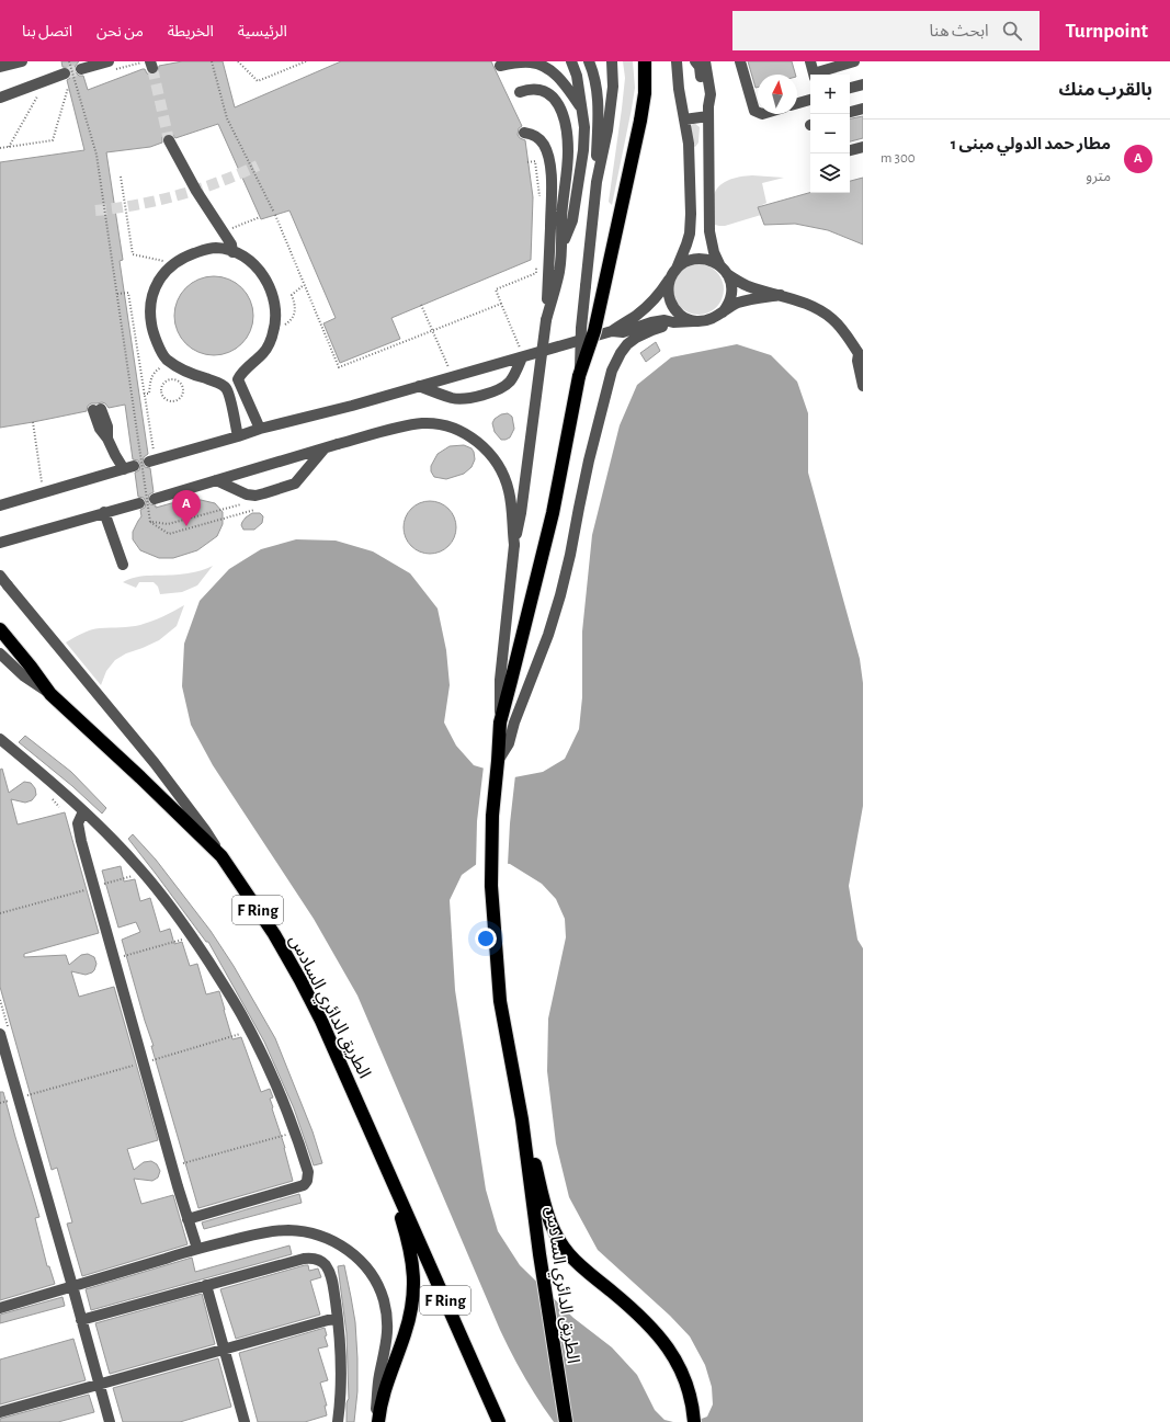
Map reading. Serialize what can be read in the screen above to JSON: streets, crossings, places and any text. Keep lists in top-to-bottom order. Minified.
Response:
{"streets":{"highway":["F Ring","الطريق الدائري السادس"]},"north":"top","page":{"header":"Turnpoint","search":"ابحث هنا","nav":["الرئيسية","الخريطة","من نحن","اتصل بنا"],"heading":"بالقرب منك","map_buttons":["+","−"],"list":[{"mark":"A","name":"مطار حمد الدولي مبنى 1","note":"مترو","value":"300 m"}],"pins":"A"}}
